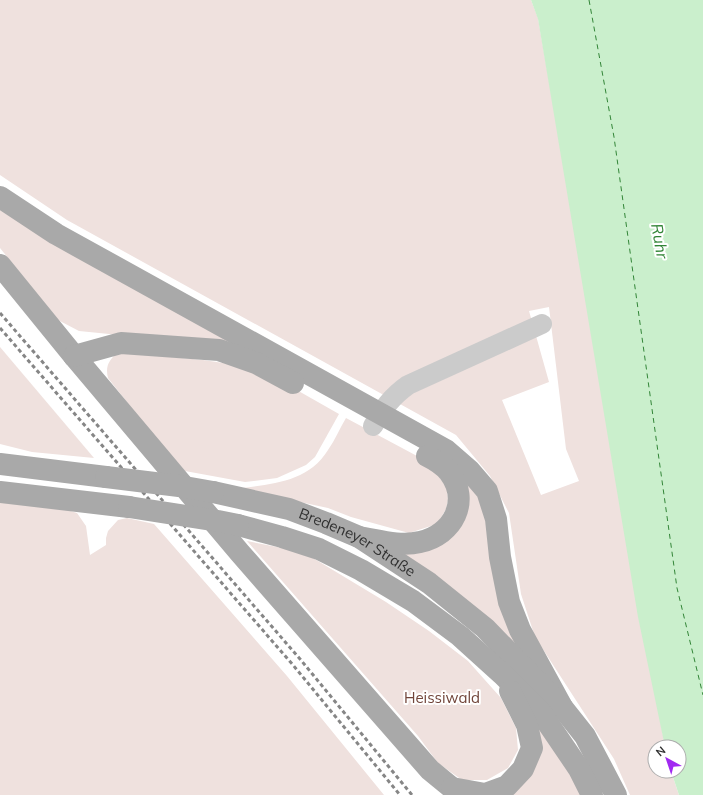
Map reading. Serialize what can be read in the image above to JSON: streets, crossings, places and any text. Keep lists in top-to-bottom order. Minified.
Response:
{"streets":{"main road":["Bredeneyer Straße"]},"water":["Ruhr"],"parks":["Heissiwald"],"north":"top left"}
